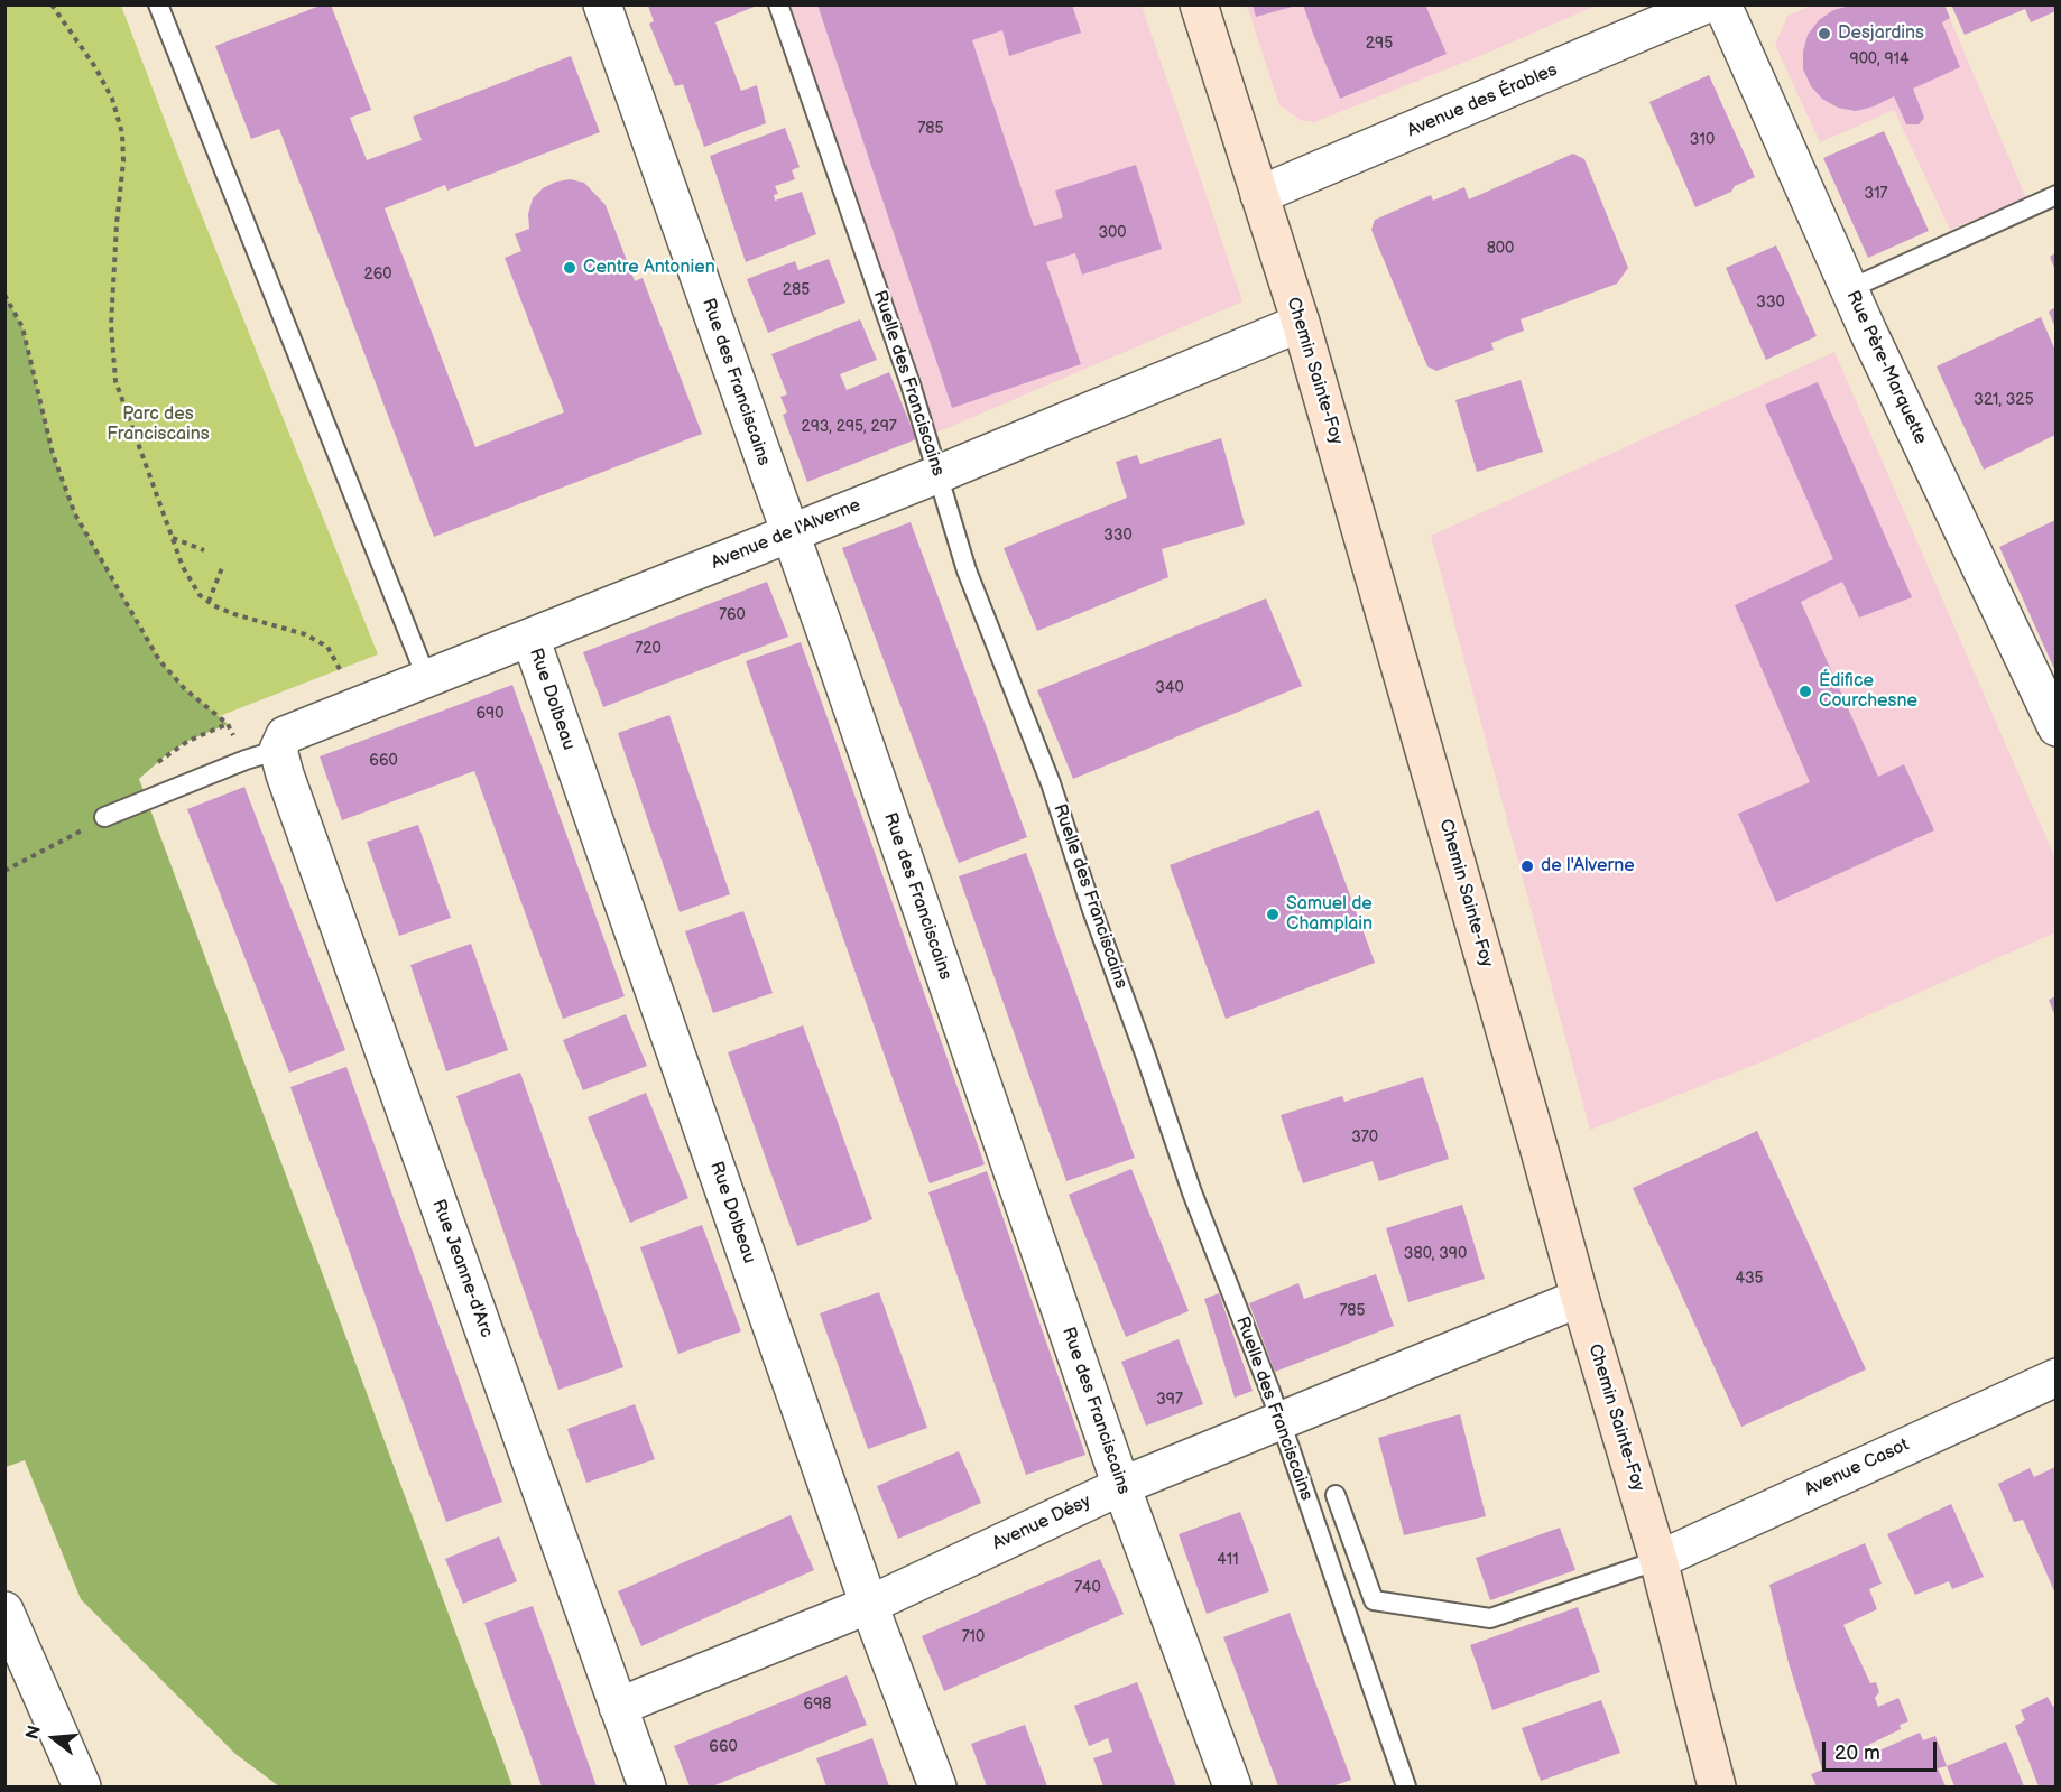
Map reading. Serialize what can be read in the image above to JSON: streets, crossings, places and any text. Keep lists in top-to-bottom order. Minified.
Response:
{"streets":{"main road":["Chemin Sainte-Foy"],"street":["Avenue des Érables","Rue Père-Marquette","Rue des Franciscains","Avenue de l'Alverne","Rue Dolbeau","Rue Jeanne-d'Arc","Avenue Casot","Avenue Désy"],"lane":["Ruelle des Franciscains"]},"crossings":[["Avenue des Érables","Chemin Sainte-Foy"],["Chemin Sainte-Foy","Avenue de l'Alverne"],["Chemin Sainte-Foy","Avenue Casot"],["Chemin Sainte-Foy","Avenue Désy"],["Rue des Franciscains","Avenue de l'Alverne"],["Rue des Franciscains","Avenue Désy"],["Ruelle des Franciscains","Avenue de l'Alverne"],["Ruelle des Franciscains","Avenue Désy"],["Avenue de l'Alverne","Rue Dolbeau"],["Avenue de l'Alverne","Rue Jeanne-d'Arc"],["Rue Dolbeau","Avenue Désy"],["Rue Jeanne-d'Arc","Avenue Désy"]],"parks":["Parc des Franciscains"],"places":["Desjardins","Centre Antonien","Édifice Courchesne","de l'Alverne","Samuel de Champlain"],"house_numbers":["295","900, 914","785","310","317","300","800","260","285","330","321, 325","293, 295, 297","330","760","720","340","690","660","370","380, 390","435","785","397","411","740","710","698","660"],"scale_bar":"20 m","north":"left"}
